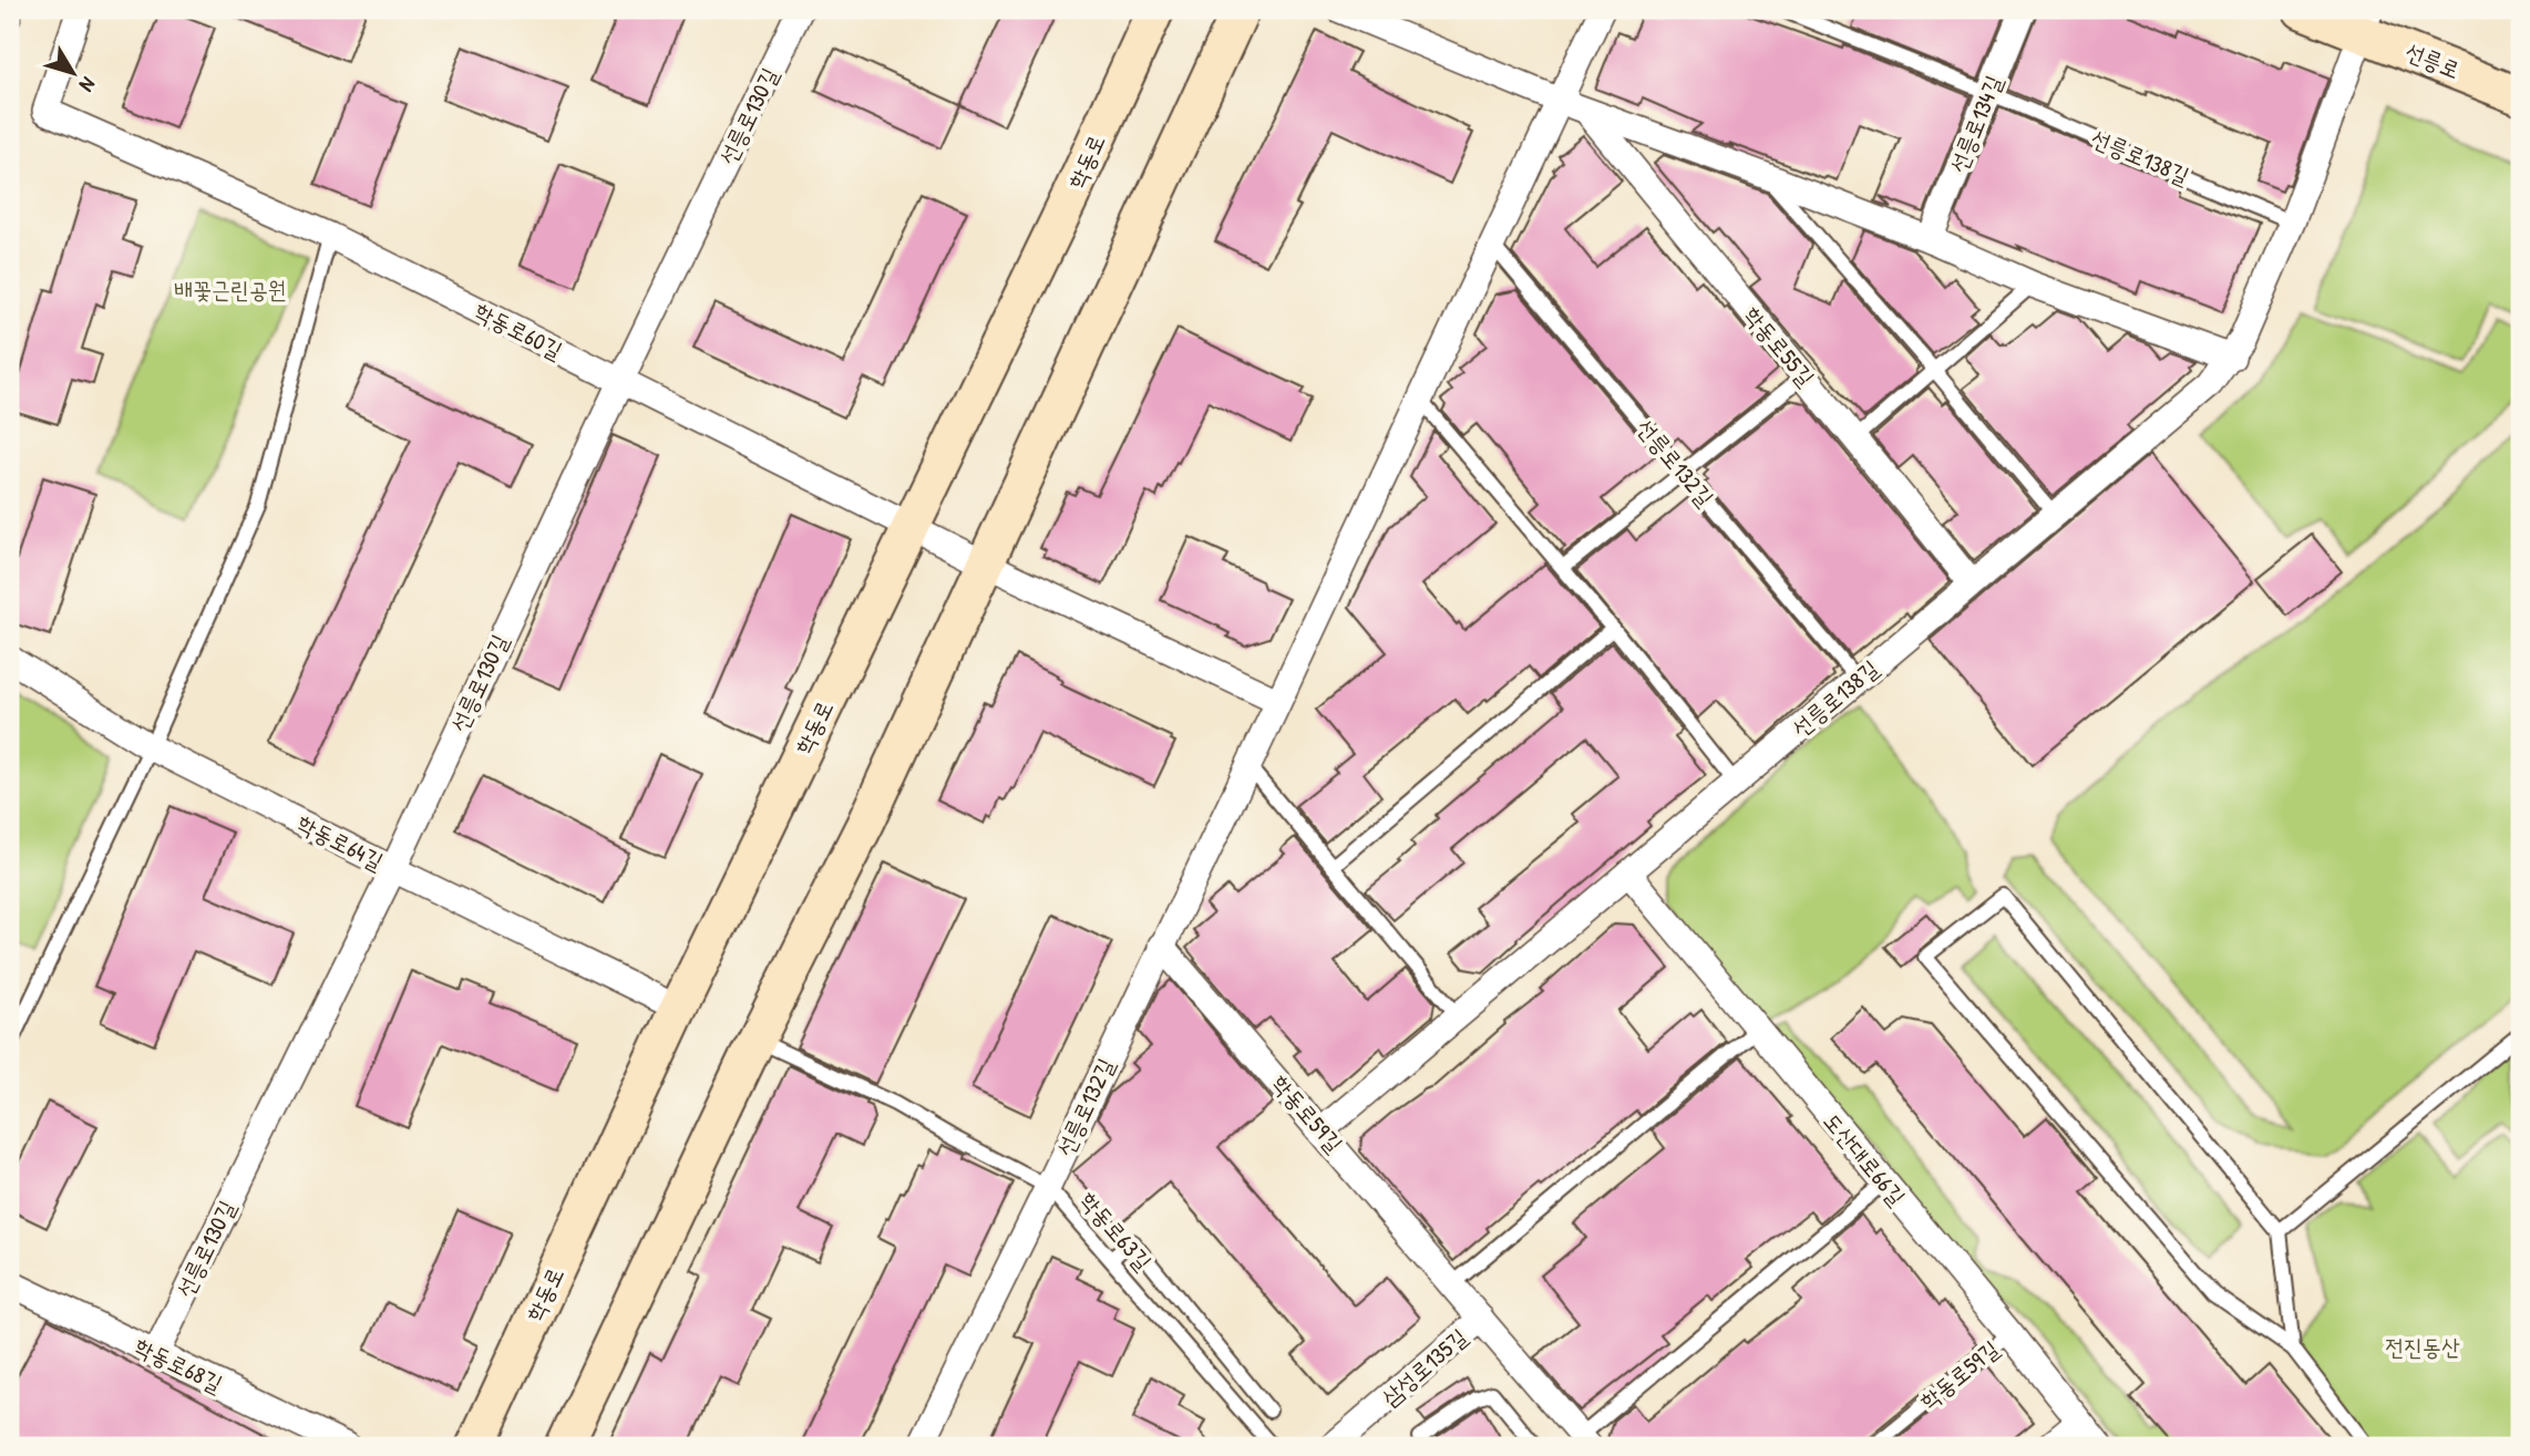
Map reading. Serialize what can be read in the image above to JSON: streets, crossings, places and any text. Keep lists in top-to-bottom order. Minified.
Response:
{"streets":{"main road":["선릉로","학동로"],"street":["선릉로130길","선릉로134길","선릉로138길","학동로60길","학동로55길","선릉로132길","학동로64길","학동로59길","도산대로66길","학동로68길","삼성로135길"],"lane":["학동로63길"]},"crossings":[["선릉로","선릉로138길"],["선릉로130길","학동로60길"],["선릉로130길","학동로64길"],["선릉로130길","학동로68길"],["선릉로134길","선릉로138길"],["선릉로138길","학동로55길"],["선릉로138길","선릉로132길"],["선릉로138길","학동로59길"],["선릉로138길","도산대로66길"],["학동로","학동로60길"],["학동로","학동로64길"],["선릉로132길","학동로59길"],["선릉로132길","학동로63길"],["학동로59길","도산대로66길"],["학동로59길","삼성로135길"]],"parks":["배꽃근린공원","전진동산"],"north":"bottom right"}
